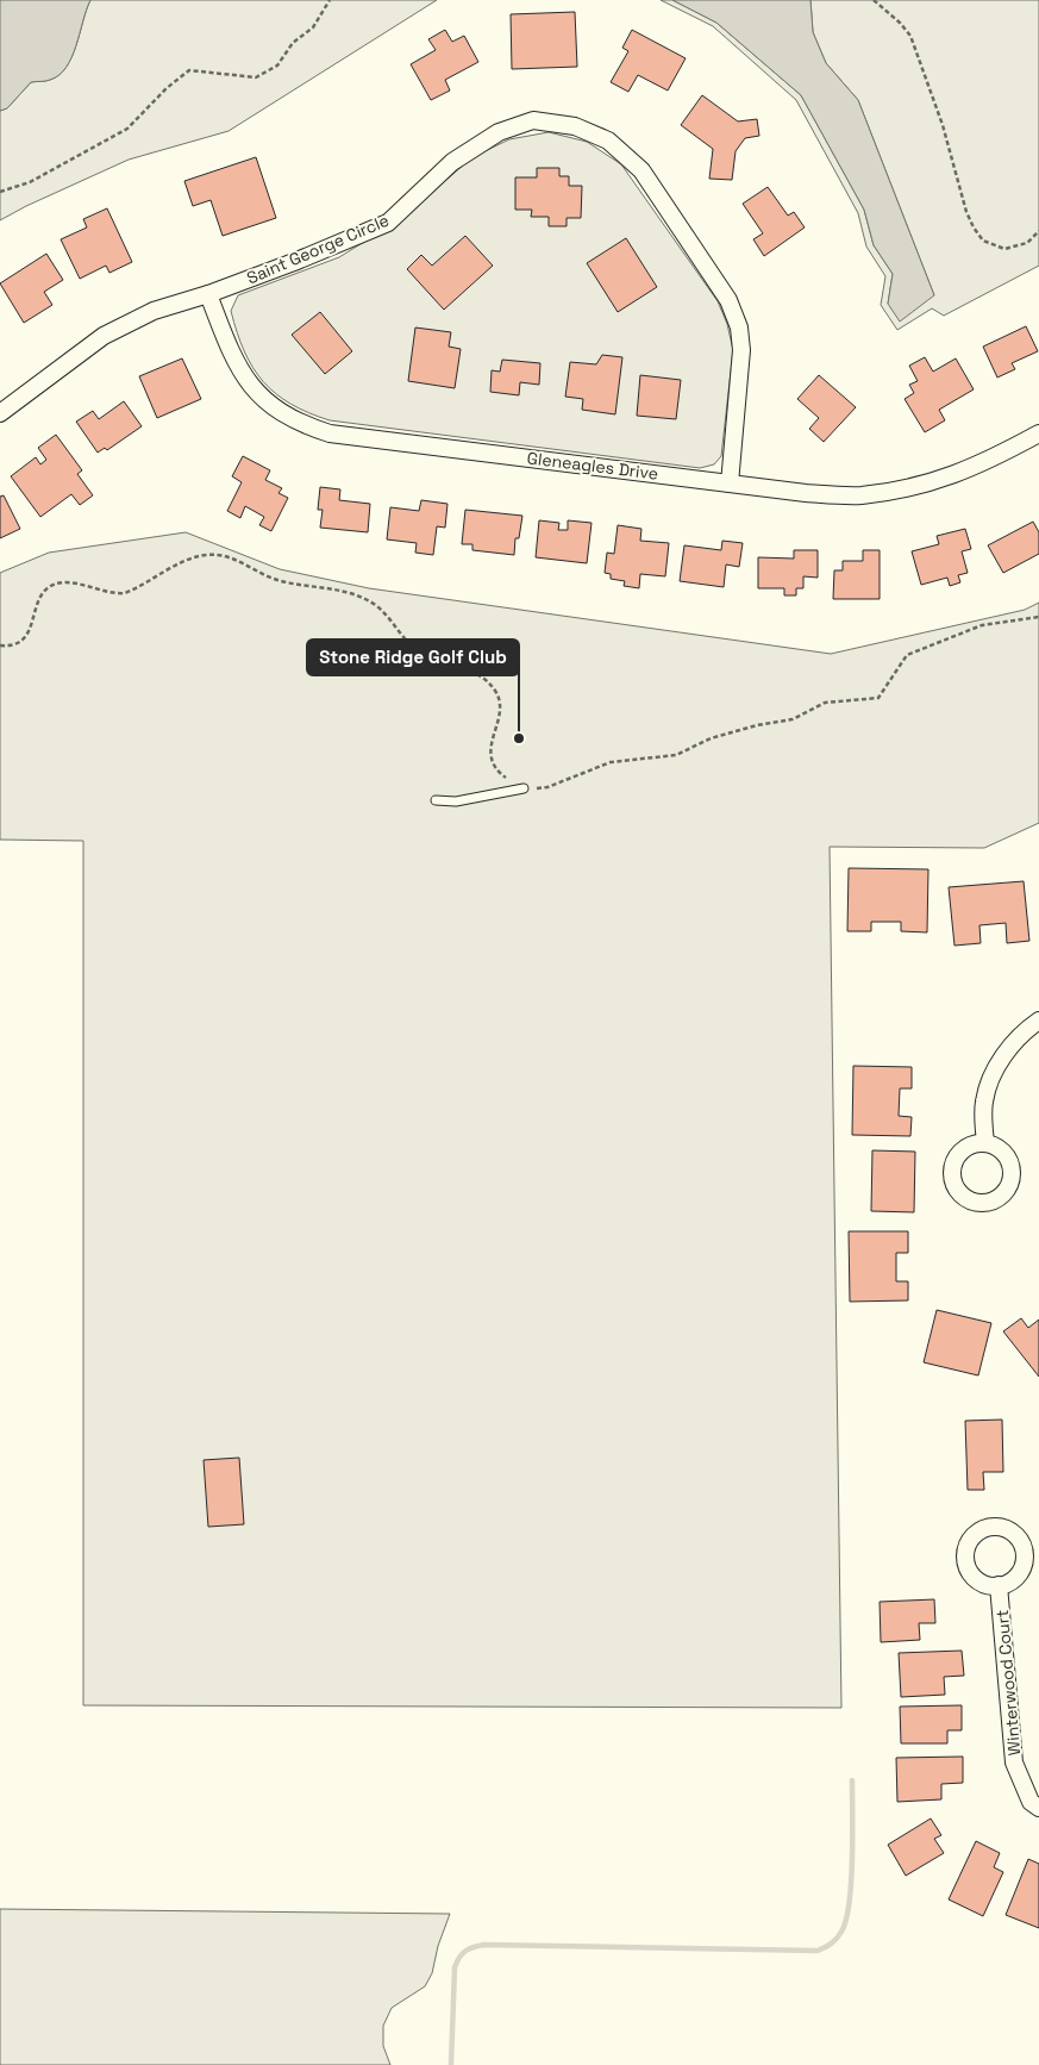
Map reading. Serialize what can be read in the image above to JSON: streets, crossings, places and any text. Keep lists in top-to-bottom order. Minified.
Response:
{"streets":{"street":["Saint George Circle","Gleneagles Drive","Winterwood Court"]},"crossings":[["Saint George Circle","Gleneagles Drive"]],"places":["Stone Ridge Golf Club"]}
